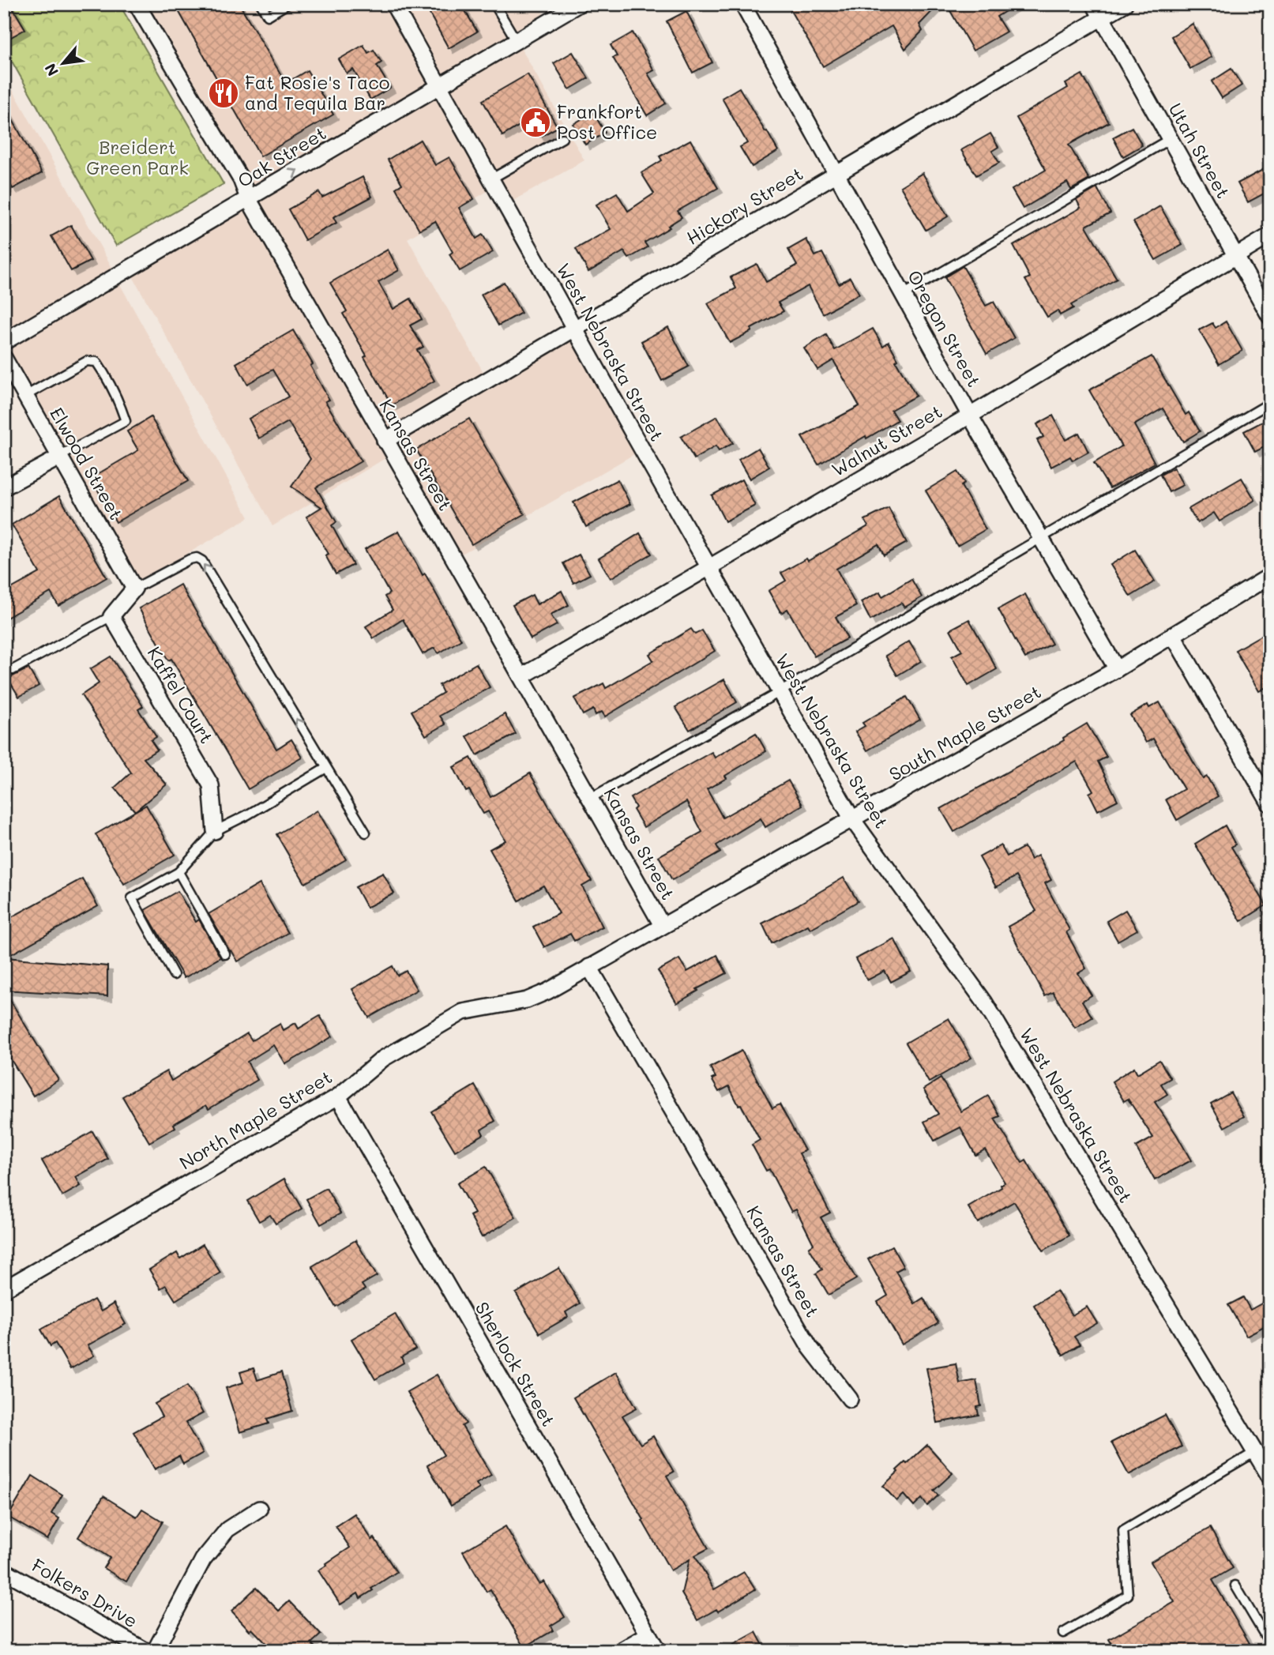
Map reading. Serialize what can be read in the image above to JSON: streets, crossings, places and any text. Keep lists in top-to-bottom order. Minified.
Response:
{"streets":{"street":["Utah Street","Oak Street","Hickory Street","Oregon Street","West Nebraska Street","Walnut Street","Kansas Street","Elwood Street","Kaffel Court","South Maple Street","North Maple Street","Sherlock Street","Folkers Drive"]},"crossings":[["Utah Street","Hickory Street"],["Utah Street","Walnut Street"],["Oak Street","West Nebraska Street"],["Oak Street","Kansas Street"],["Hickory Street","Oregon Street"],["Hickory Street","West Nebraska Street"],["Hickory Street","Kansas Street"],["Oregon Street","Walnut Street"],["Oregon Street","South Maple Street"],["West Nebraska Street","Walnut Street"],["West Nebraska Street","South Maple Street"],["Walnut Street","Kansas Street"],["Kansas Street","South Maple Street"],["Kansas Street","North Maple Street"],["South Maple Street","North Maple Street"],["North Maple Street","Sherlock Street"]],"parks":["Breidert Green Park"],"places":{"restaurant":["Fat Rosie's Taco and Tequila Bar"],"public building":["Frankfort Post Office"]},"north":"bottom left"}
